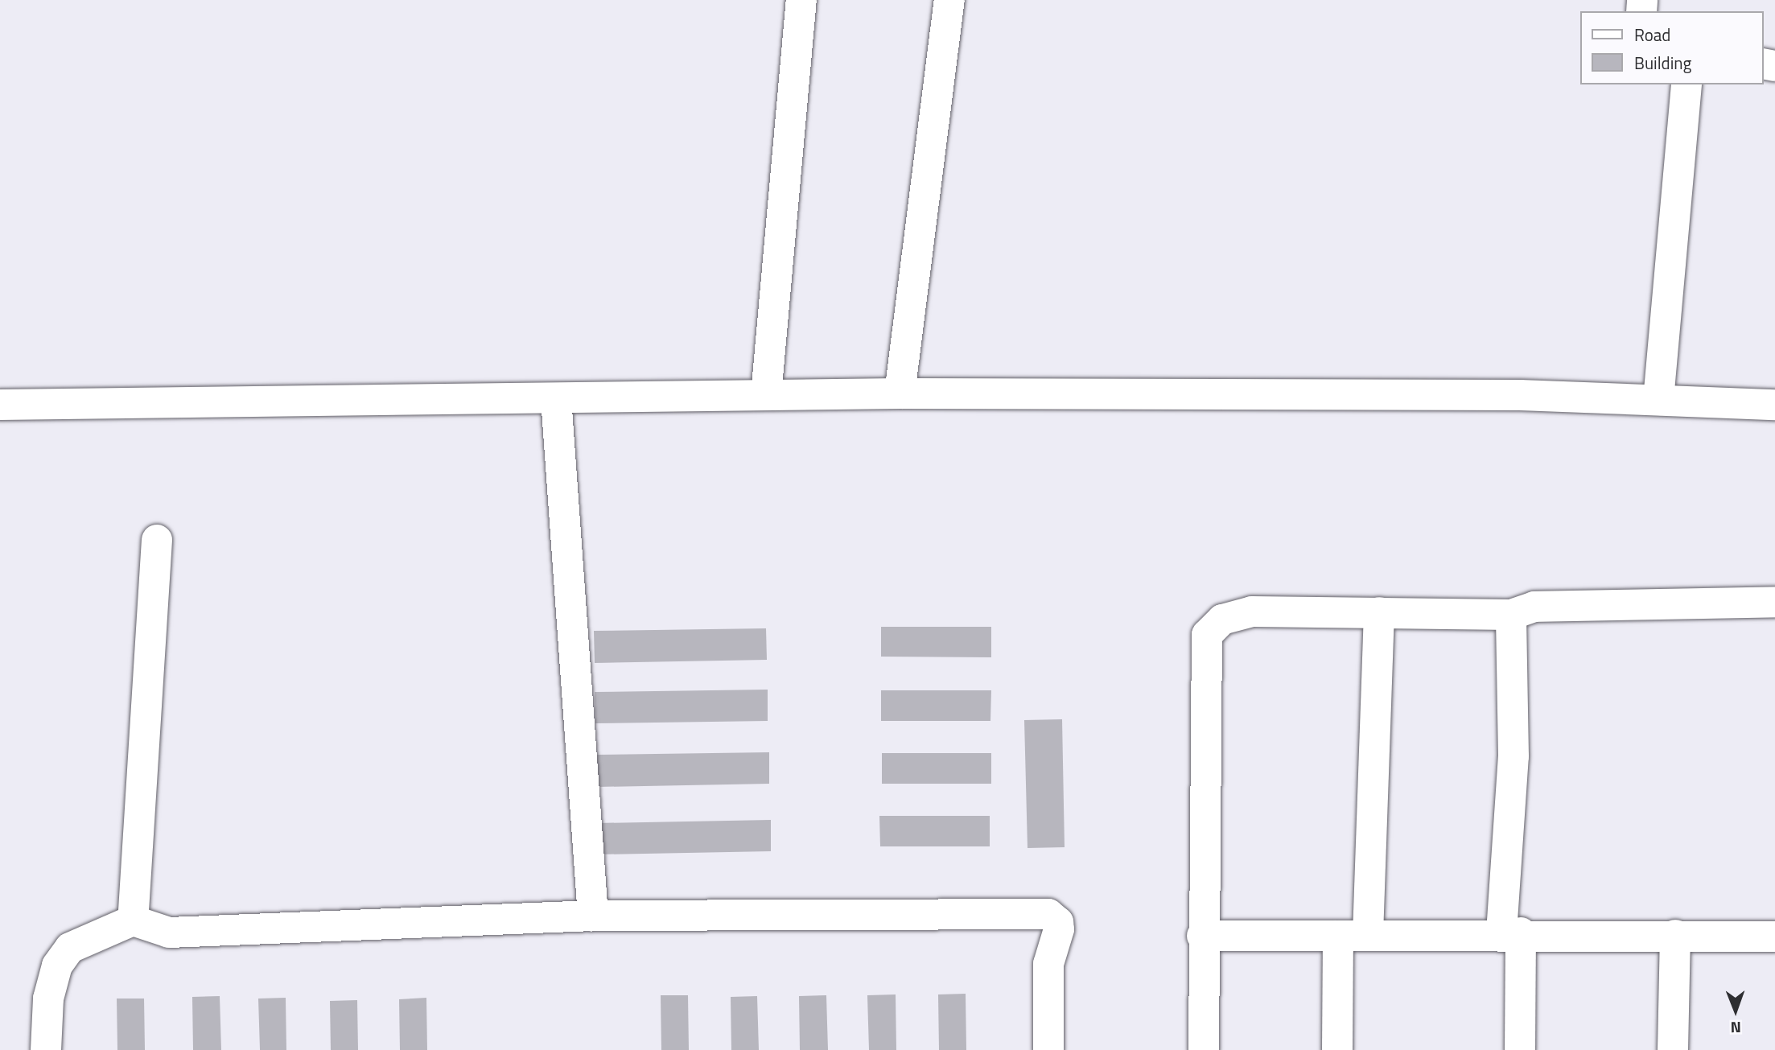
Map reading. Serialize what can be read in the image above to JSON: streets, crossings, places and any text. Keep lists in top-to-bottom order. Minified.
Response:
{"legend":["Road","Building"],"north":"bottom"}
